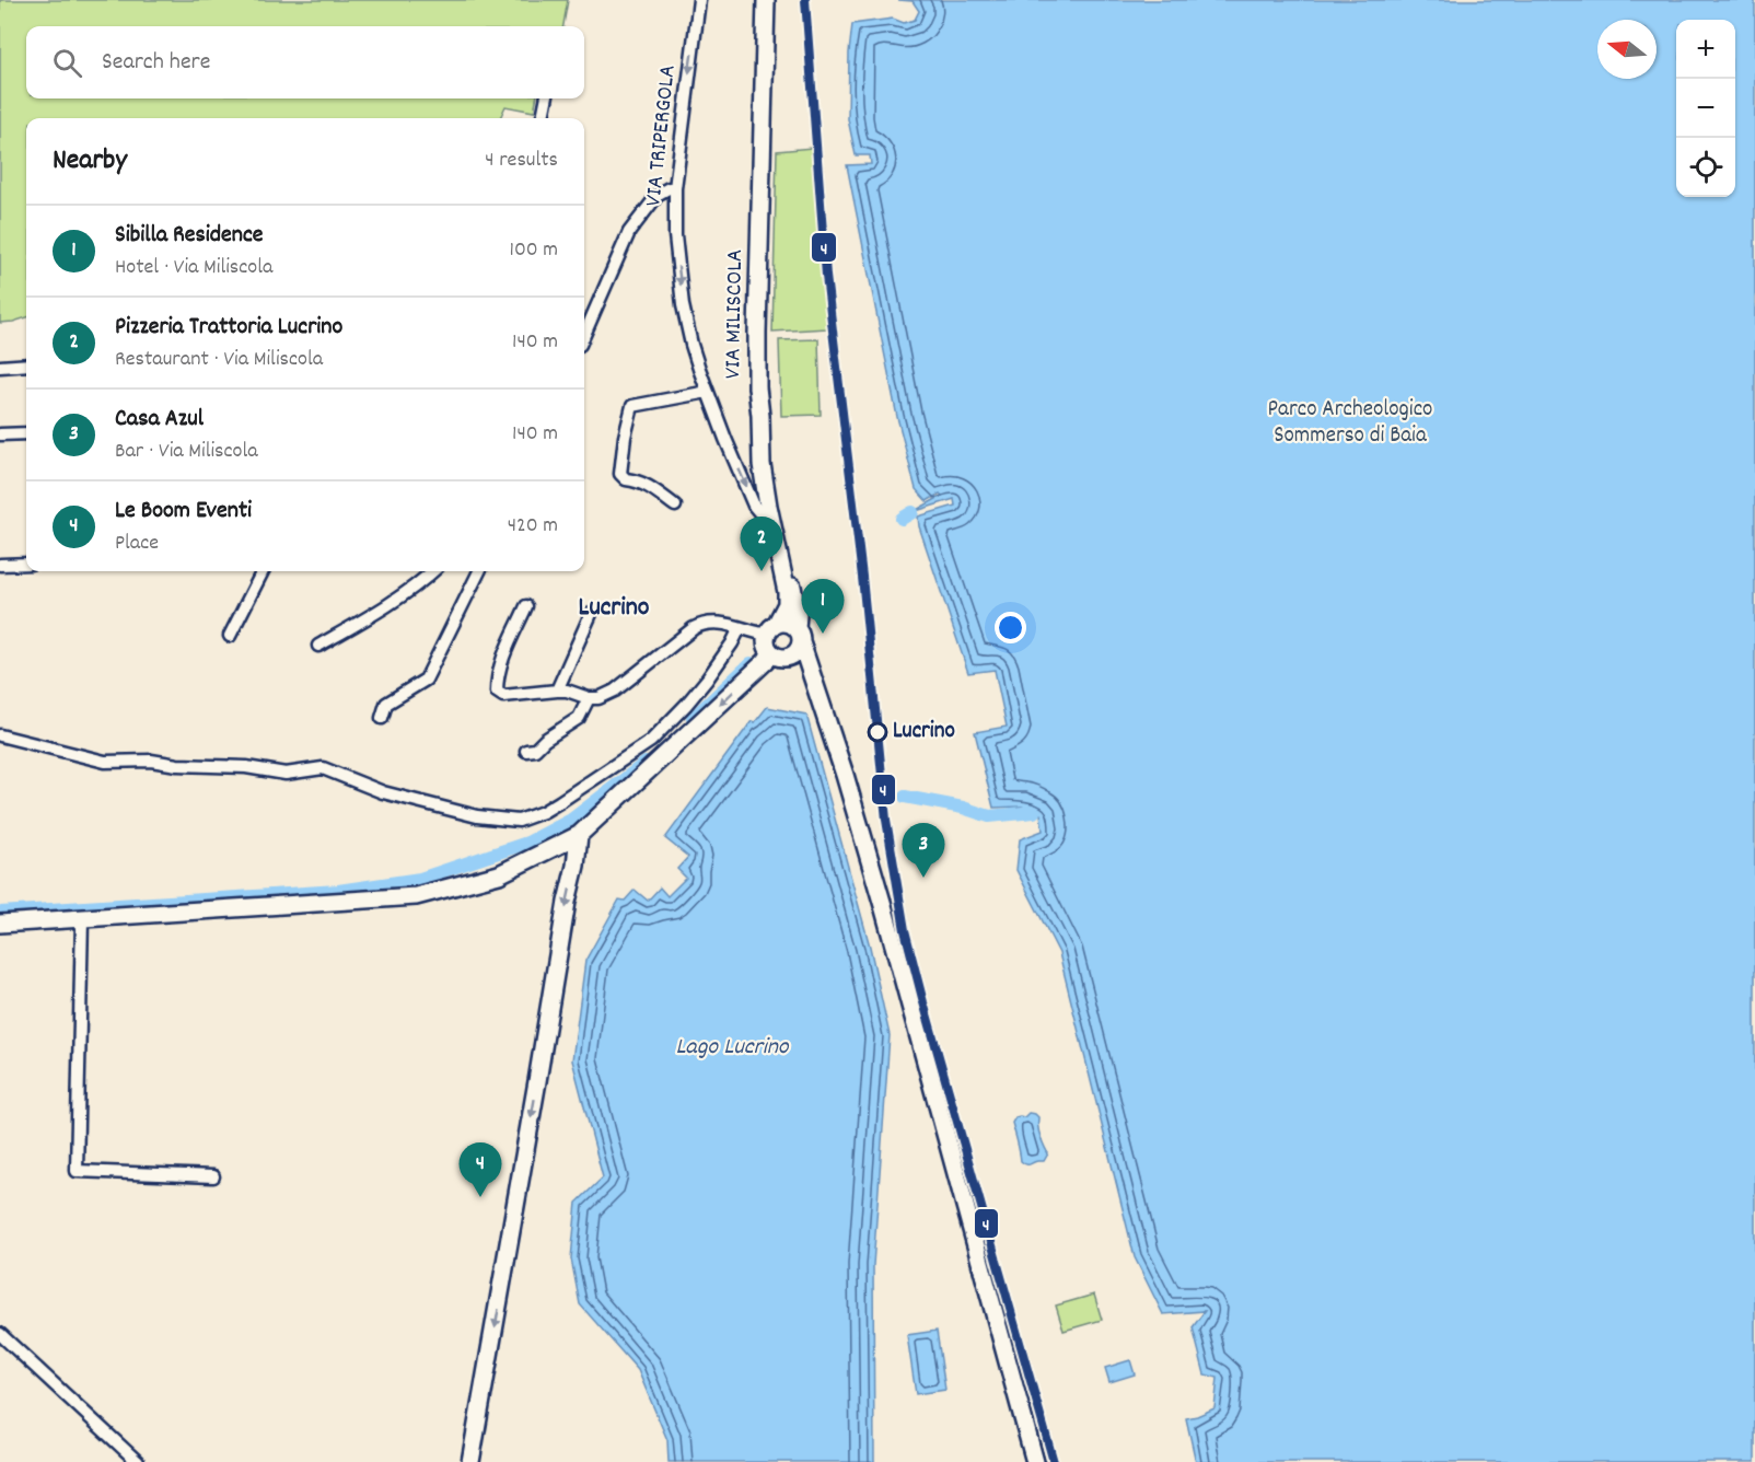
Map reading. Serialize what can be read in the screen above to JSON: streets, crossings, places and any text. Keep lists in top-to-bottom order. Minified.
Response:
{"streets":{"main road":["VIA MILISCOLA"],"street":["VIA TRIPERGOLA"]},"crossings":[["VIA TRIPERGOLA","VIA MILISCOLA"]],"one_way":["VIA TRIPERGOLA"],"districts":["Lucrino"],"water":["Lago Lucrino"],"parks":["Parco Archeologico Sommerso di Baia"],"places":["Lucrino"],"lines":["rail line 4"],"north":"left","page":{"map_buttons":["+","−"],"search":"Search here","heading":["Nearby","4 results"],"list":[{"mark":"1","name":"Sibilla Residence","note":"Hotel · Via Miliscola","value":"100 m"},{"mark":"2","name":"Pizzeria Trattoria Lucrino","note":"Restaurant · Via Miliscola","value":"140 m"},{"mark":"3","name":"Casa Azul","note":"Bar · Via Miliscola","value":"140 m"},{"mark":"4","name":"Le Boom Eventi","note":"Place","value":"420 m"}],"pins":["2","1","3","4"]}}
